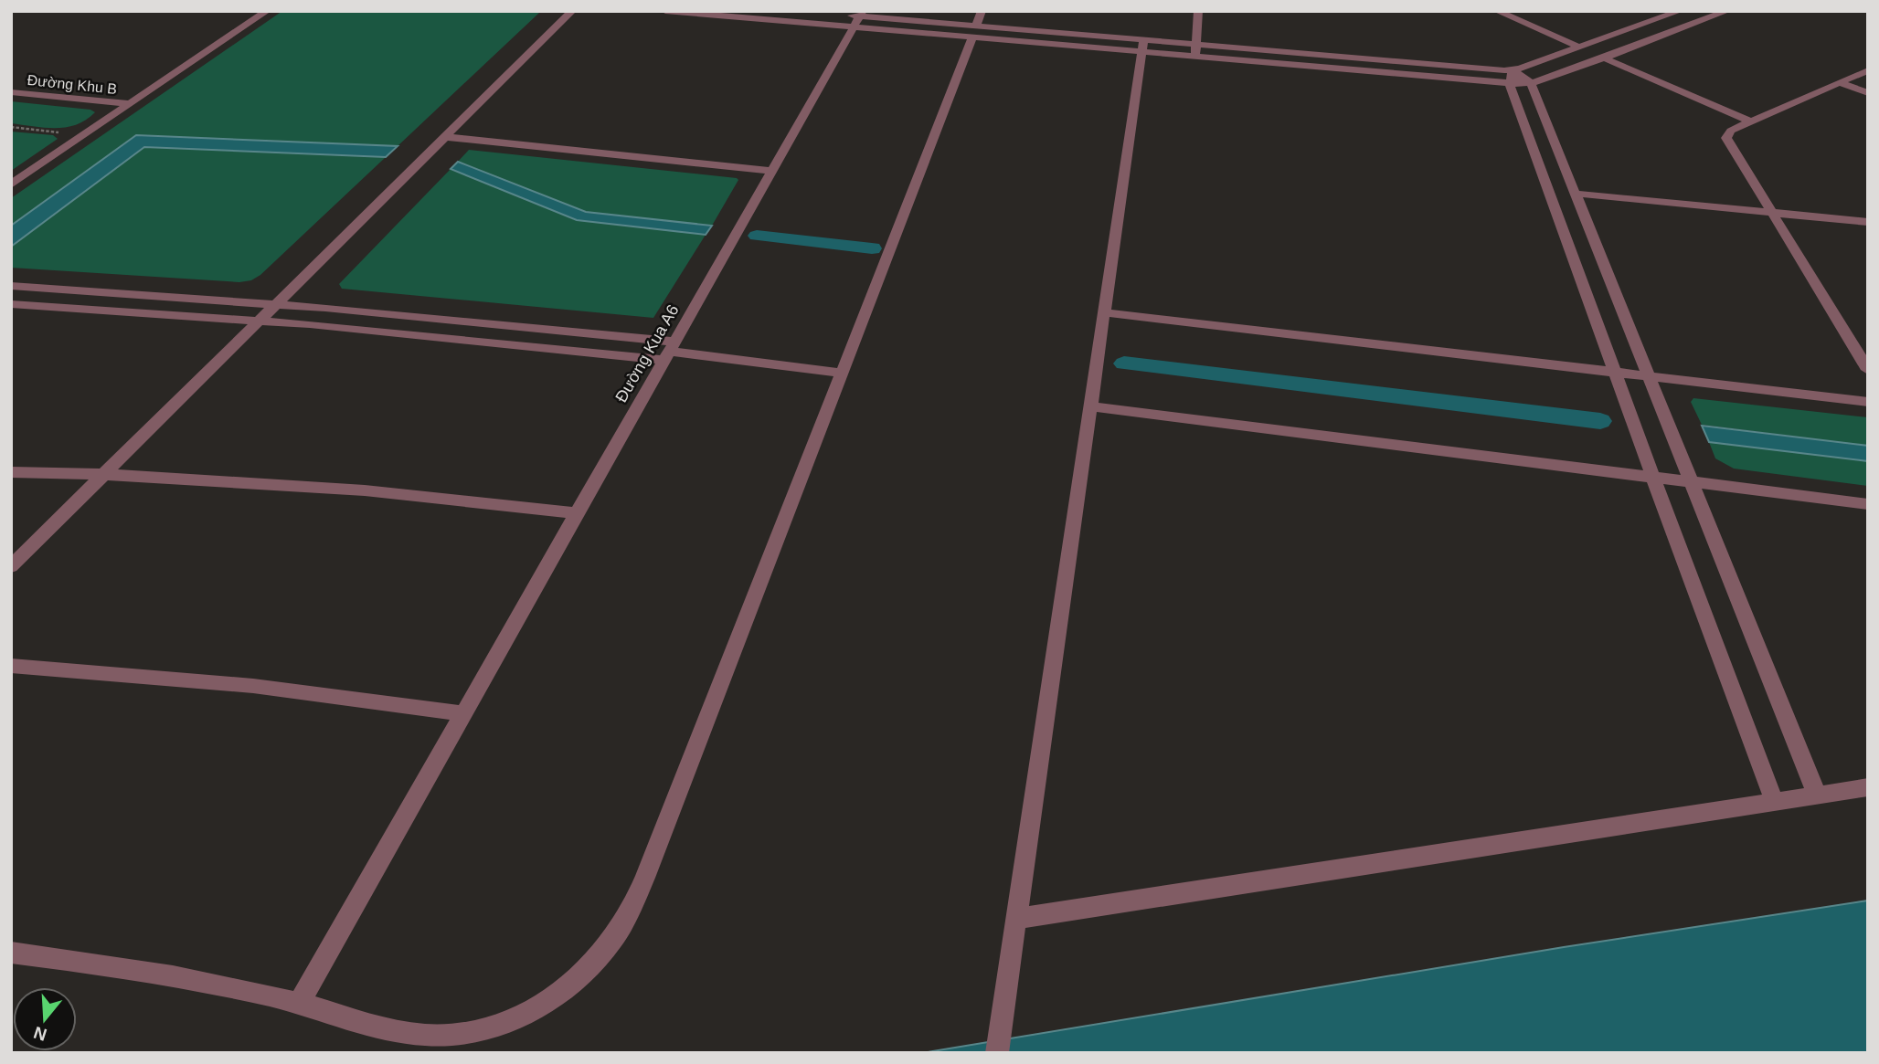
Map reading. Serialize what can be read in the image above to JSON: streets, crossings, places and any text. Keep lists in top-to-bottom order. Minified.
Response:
{"streets":{"street":["Đường Khu B","Đường Kua A6"]},"north":"bottom"}
